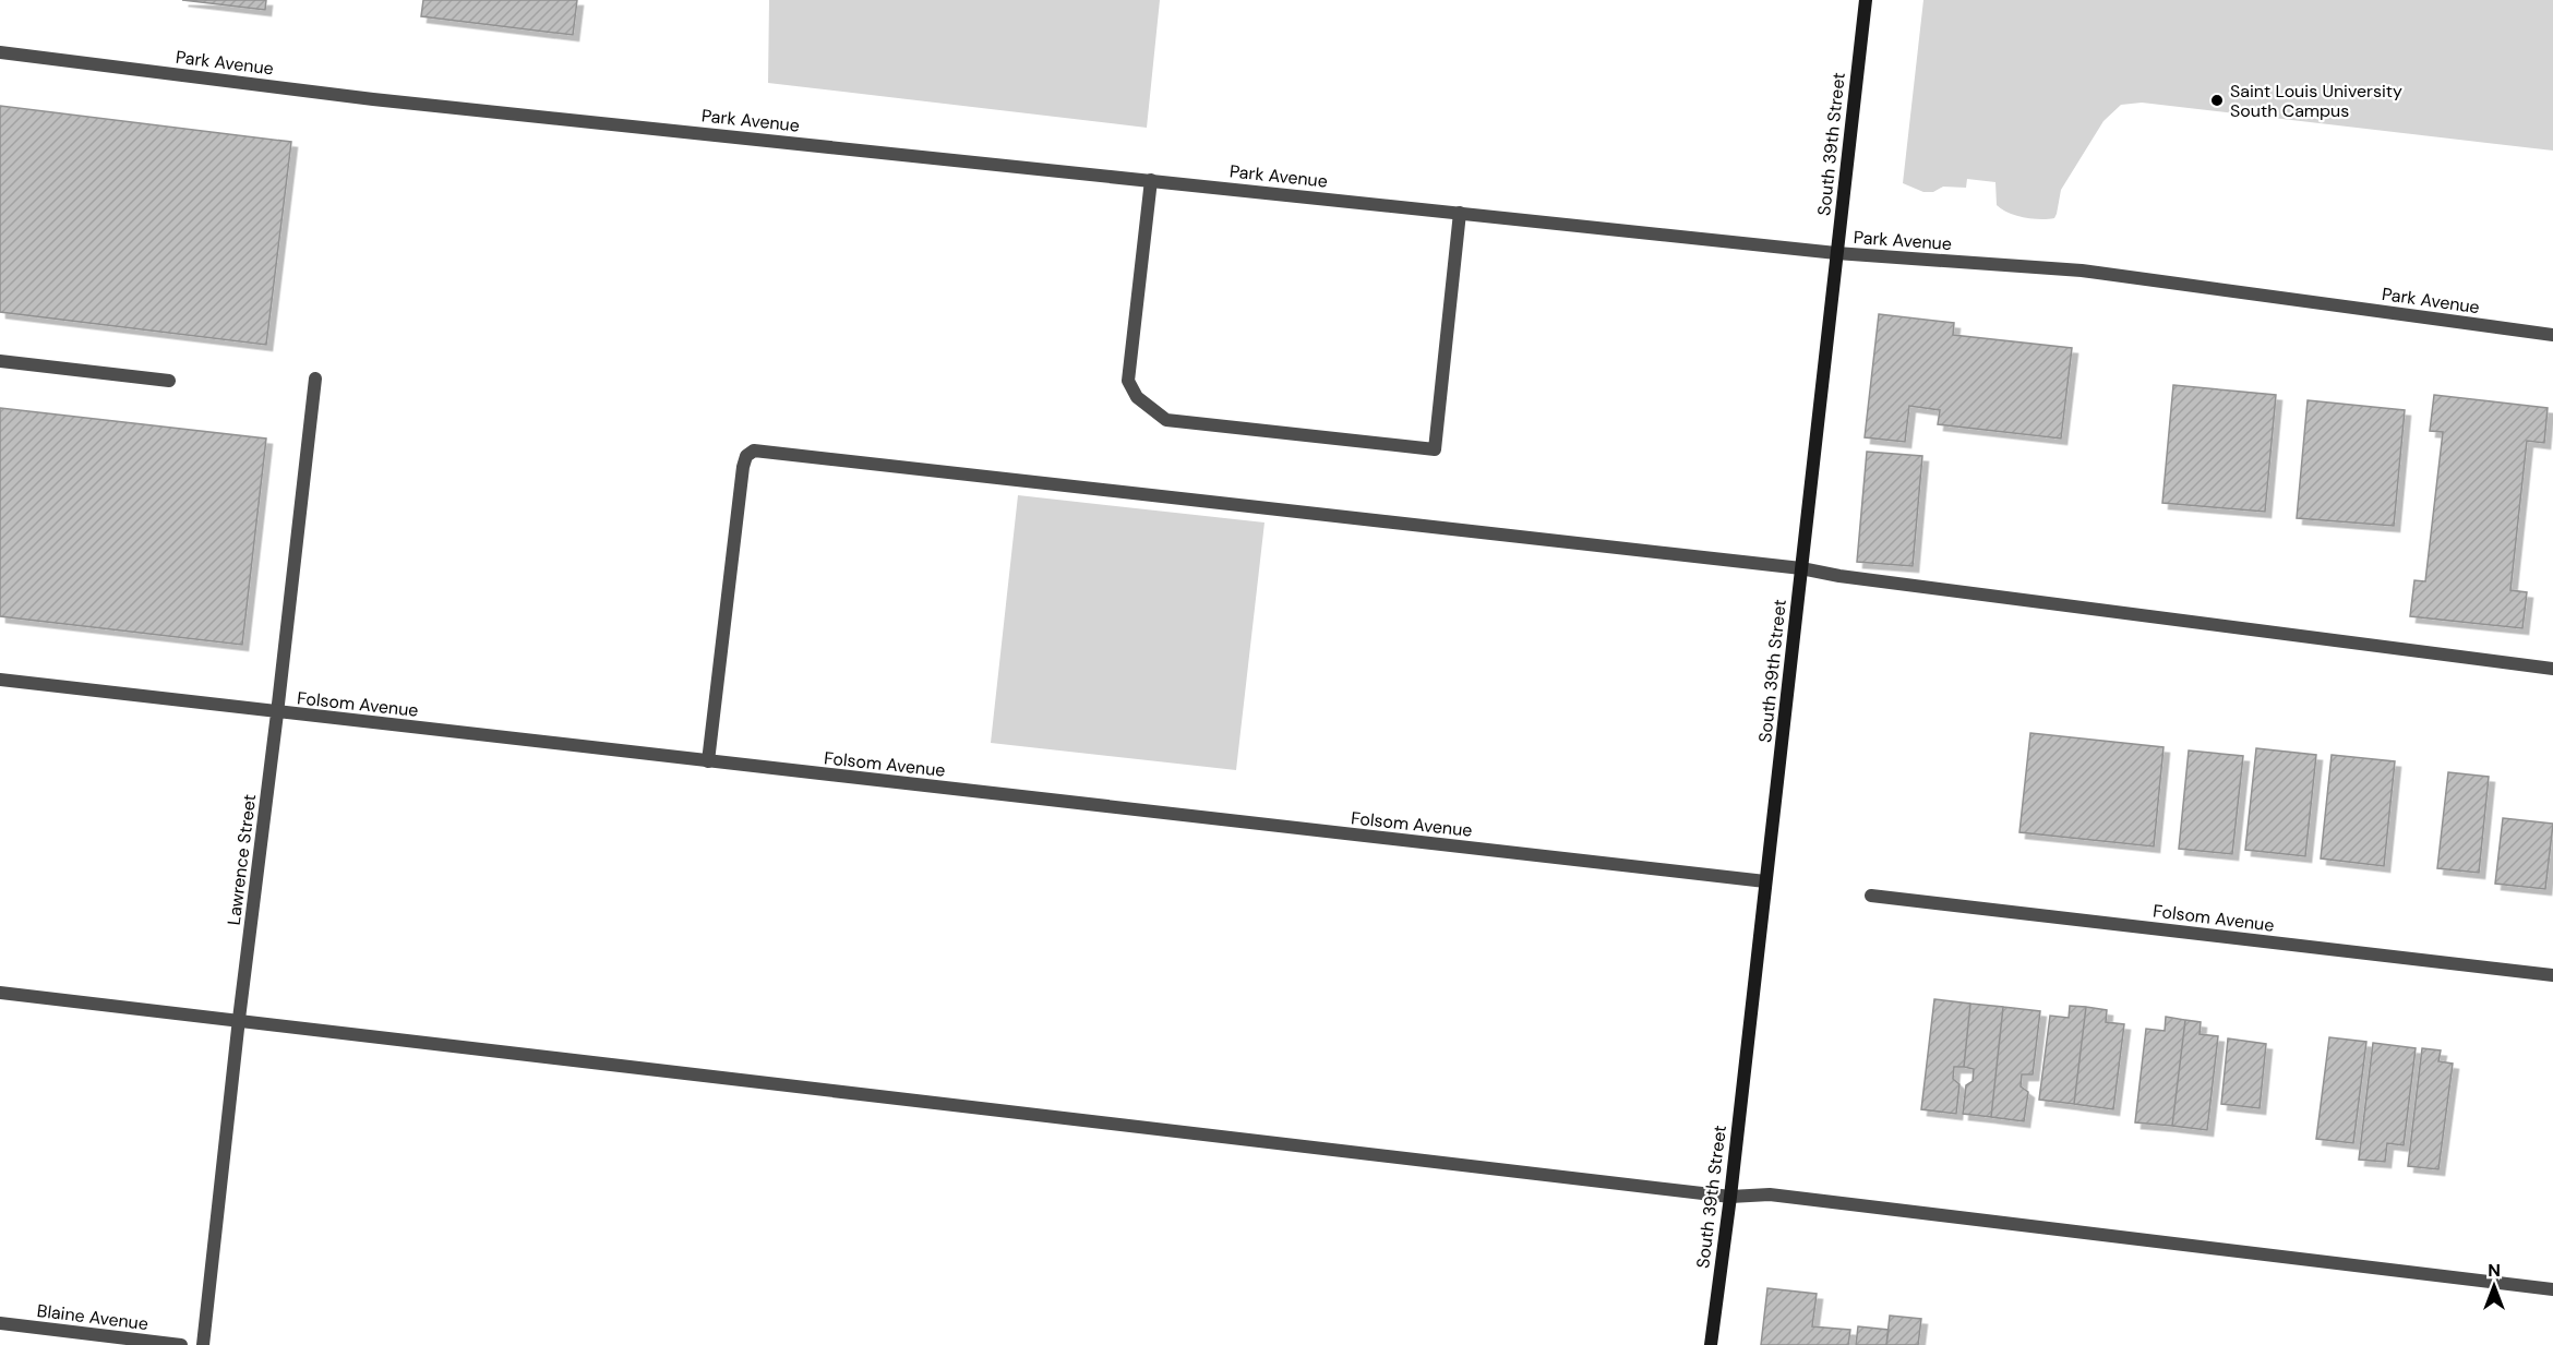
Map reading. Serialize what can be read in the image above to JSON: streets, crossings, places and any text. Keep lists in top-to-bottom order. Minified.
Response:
{"streets":{"street":["Park Avenue","South 39th Street","Folsom Avenue","Lawrence Street","Blaine Avenue"]},"crossings":[["Park Avenue","South 39th Street"],["South 39th Street","Folsom Avenue"],["Folsom Avenue","Lawrence Street"]],"places":["Saint Louis University South Campus"],"north":"top"}
